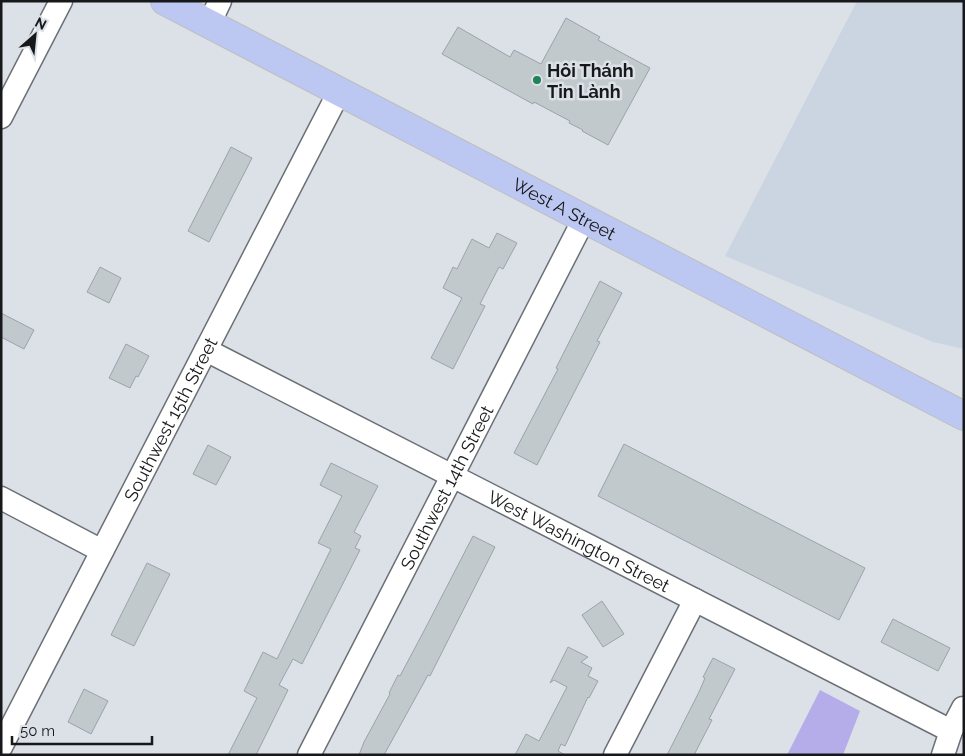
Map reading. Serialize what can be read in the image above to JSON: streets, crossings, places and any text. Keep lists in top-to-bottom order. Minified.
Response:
{"streets":{"main road":["West A Street"],"street":["Southwest 15th Street","Southwest 14th Street","West Washington Street"]},"crossings":[["West A Street","Southwest 15th Street"],["West A Street","Southwest 14th Street"],["Southwest 15th Street","West Washington Street"],["Southwest 14th Street","West Washington Street"]],"places":["Hôi Thánh Tin Lành"],"scale_bar":"50 m","north":"top right"}
